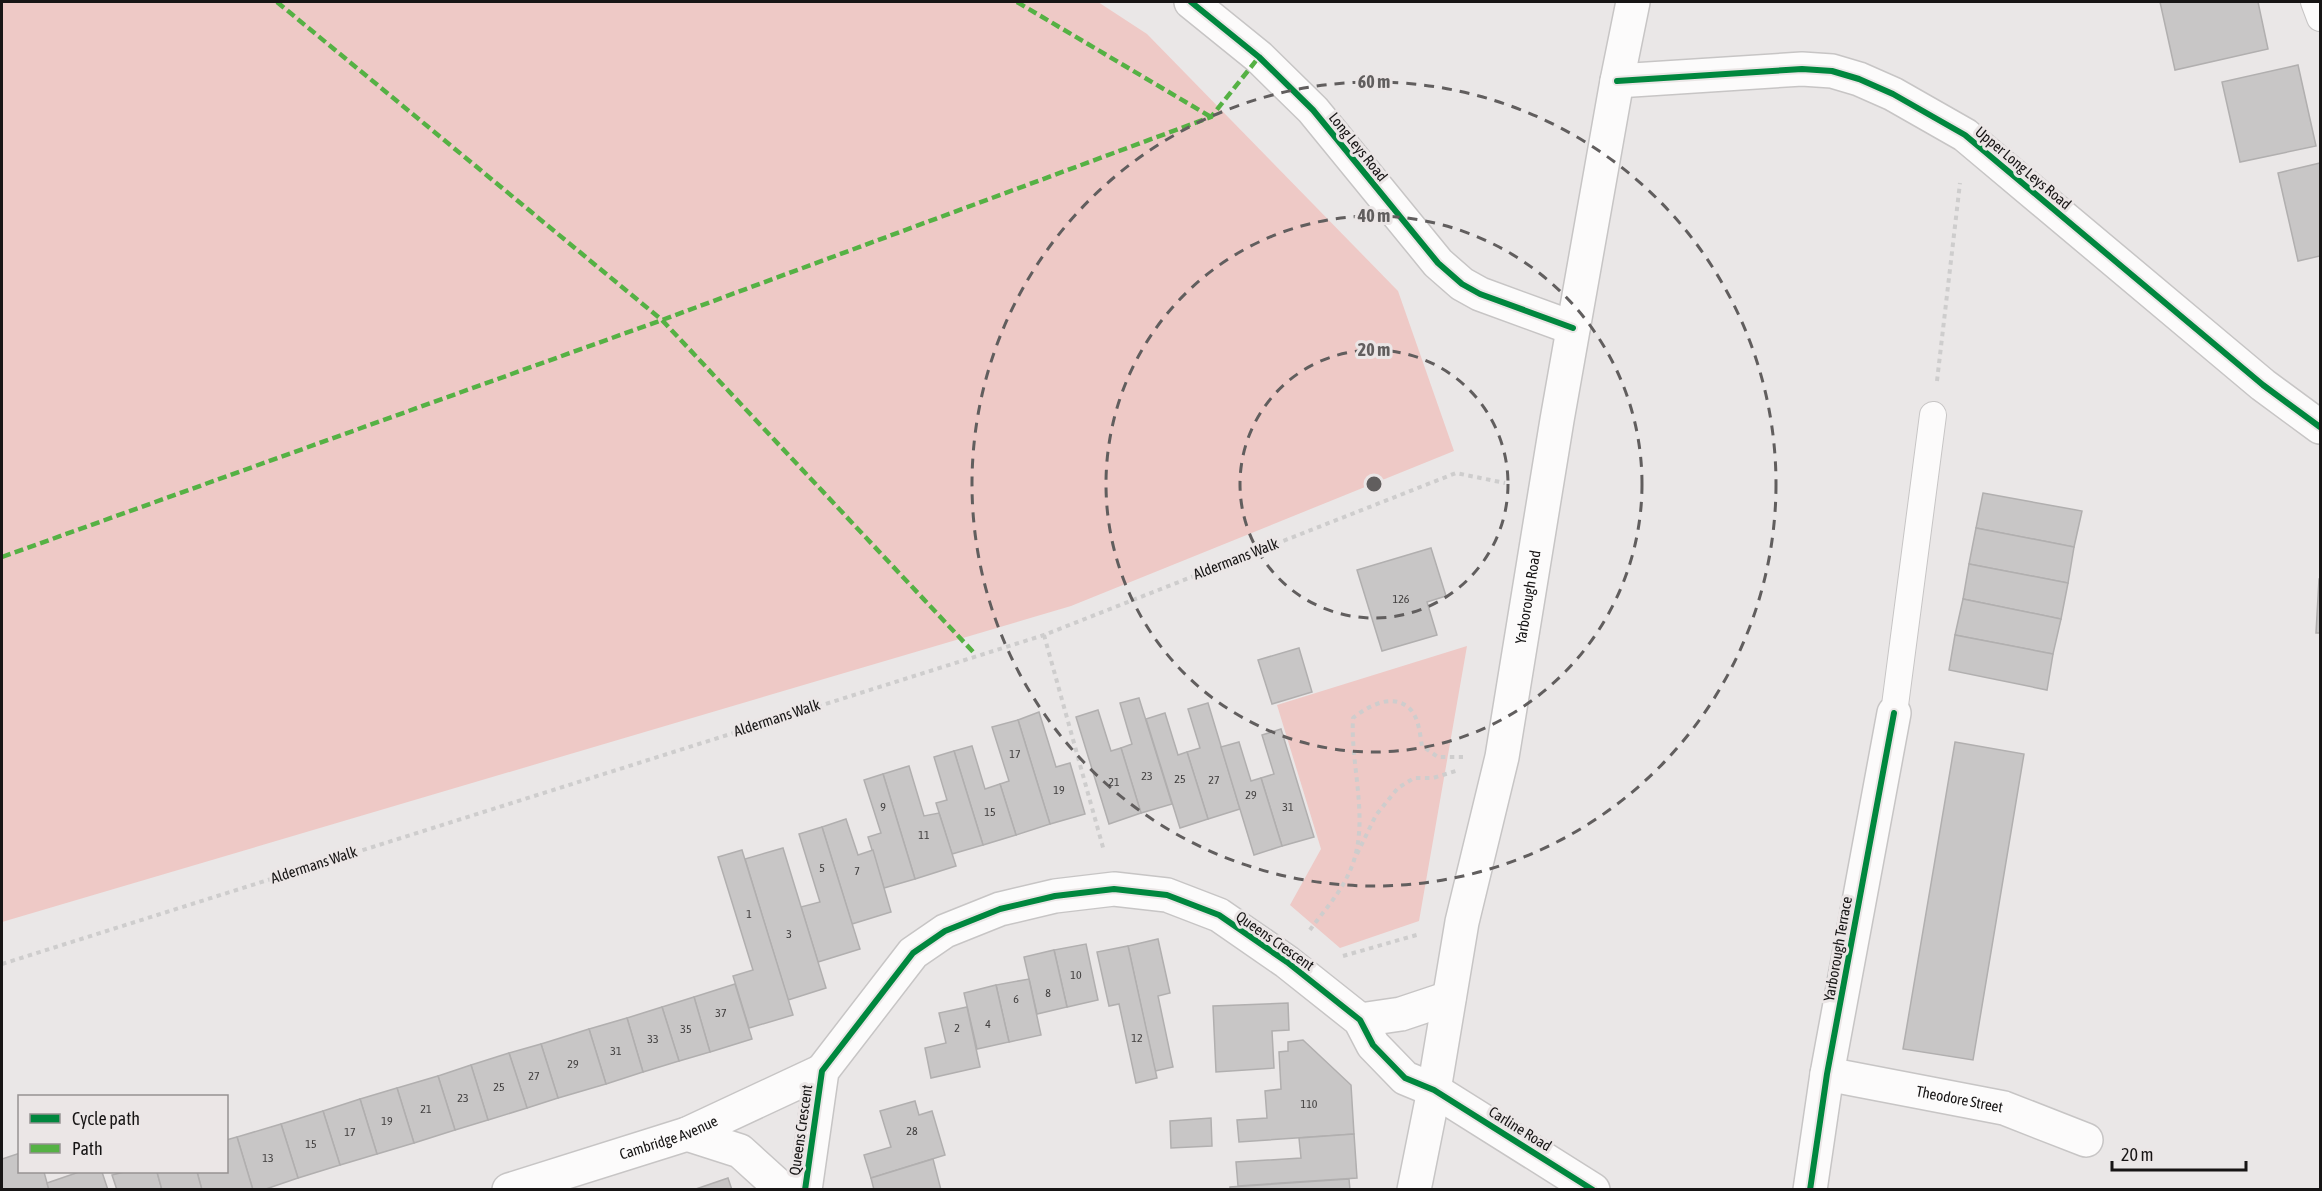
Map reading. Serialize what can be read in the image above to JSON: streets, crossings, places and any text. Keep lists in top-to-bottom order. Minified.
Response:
{"streets":{"street":["Long Leys Road","Upper Long Leys Road","Yarborough Road","Queens Crescent","Yarborough Terrace","Theodore Street","Carline Road","Cambridge Avenue"],"path":["Aldermans Walk"]},"crossings":[["Long Leys Road","Yarborough Road"],["Upper Long Leys Road","Yarborough Road"],["Aldermans Walk","Yarborough Road"],["Yarborough Road","Queens Crescent"],["Yarborough Road","Carline Road"],["Queens Crescent","Carline Road"],["Queens Crescent","Cambridge Avenue"],["Yarborough Terrace","Theodore Street"]],"house_numbers":["126","17","23","25","27","21","19","29","9","31","15","11","5","7","1","3","10","8","6","37","4","2","35","12","33","31","29","27","25","23","110","21","19","28","17","15","13"],"legend":["Cycle path","Path"],"scale_bar":"20 m","rings":["60 m","40 m","20 m"]}
